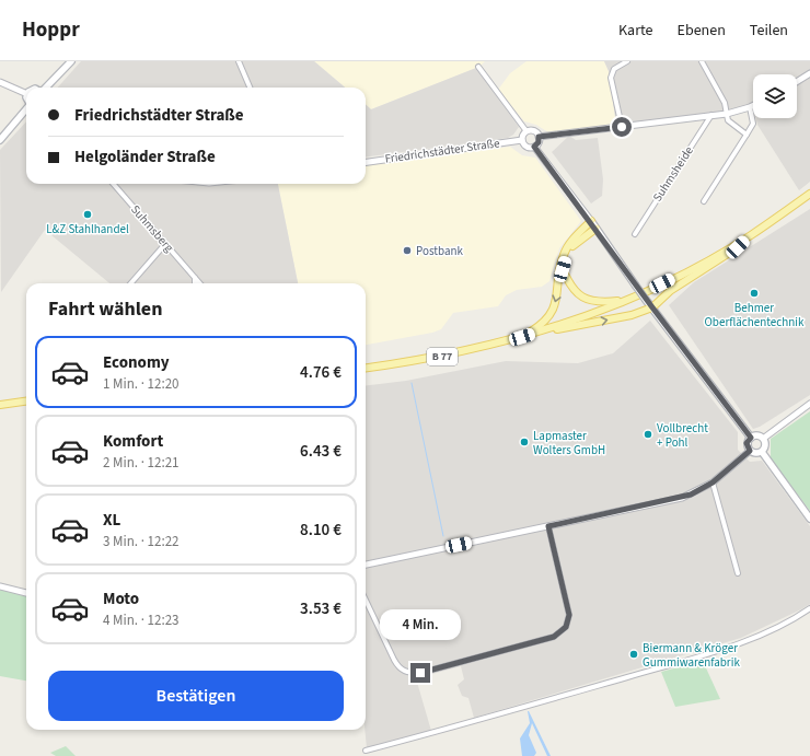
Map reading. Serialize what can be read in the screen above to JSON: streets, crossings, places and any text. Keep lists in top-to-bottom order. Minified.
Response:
{"streets":{"main road":["B 77"],"street":["Friedrichstädter Straße","Suhmsheide","Suhmsberg"]},"places":["L&Z Stahlhandel","Postbank","Behmer Oberflächentechnik","Vollbrecht + Pohl","Lapmaster Wolters GmbH","Biermann & Kröger Gummiwarenfabrik"],"page":{"header":"Hoppr","nav":["Karte","Ebenen","Teilen"],"banner":["Friedrichstädter Straße","Helgoländer Straße"],"heading":"Fahrt wählen","list":[{"name":"Economy","note":"1 Min. · 12:20","value":"4.76 €"},{"name":"Komfort","note":"2 Min. · 12:21","value":"6.43 €"},{"name":"XL","note":"3 Min. · 12:22","value":"8.10 €"},{"name":"Moto","note":"4 Min. · 12:23","value":"3.53 €"}],"bubble":"4 Min.","buttons":"Bestätigen"}}
